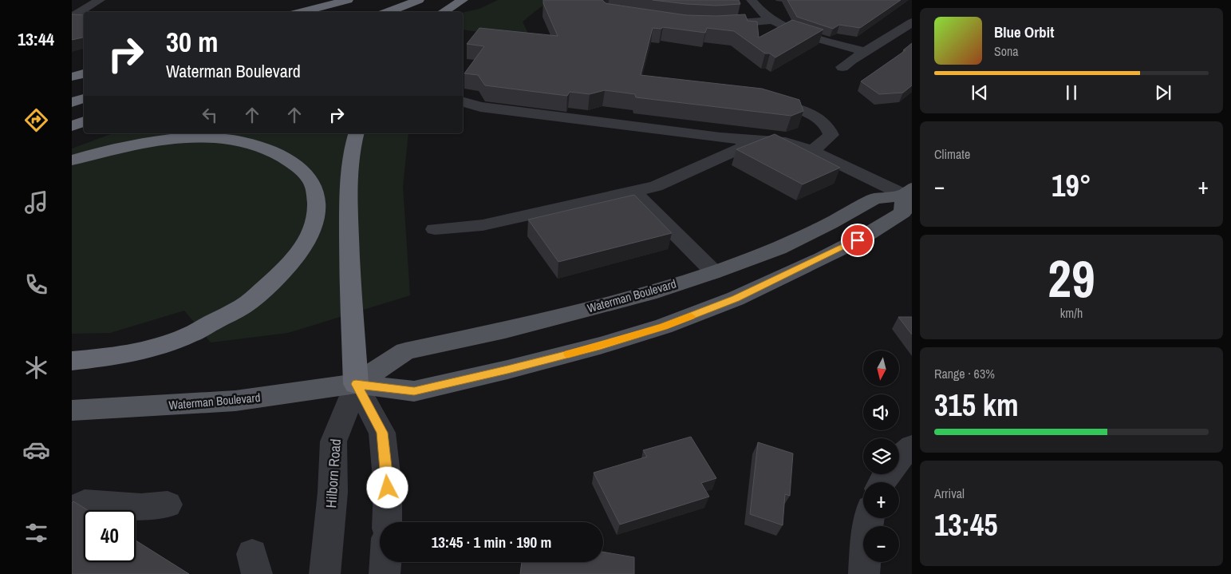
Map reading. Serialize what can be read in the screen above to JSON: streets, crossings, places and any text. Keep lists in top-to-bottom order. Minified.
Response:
{"streets":{"main road":["Waterman Boulevard"],"street":["Hilborn Road"]},"crossings":[["Waterman Boulevard","Hilborn Road"]],"north":"bottom","page":{"tabs":"13:44","turn":["30 m","Waterman Boulevard"],"song":["Blue Orbit","Sona"],"tile":["Climate",["29","km/h"],["Range · 63%","315 km"],["Arrival","13:45"]],"heat":["−","19°","+"],"map_buttons":["+","−"],"limit":"40","trip":"13:45 · 1 min · 190 m"}}
